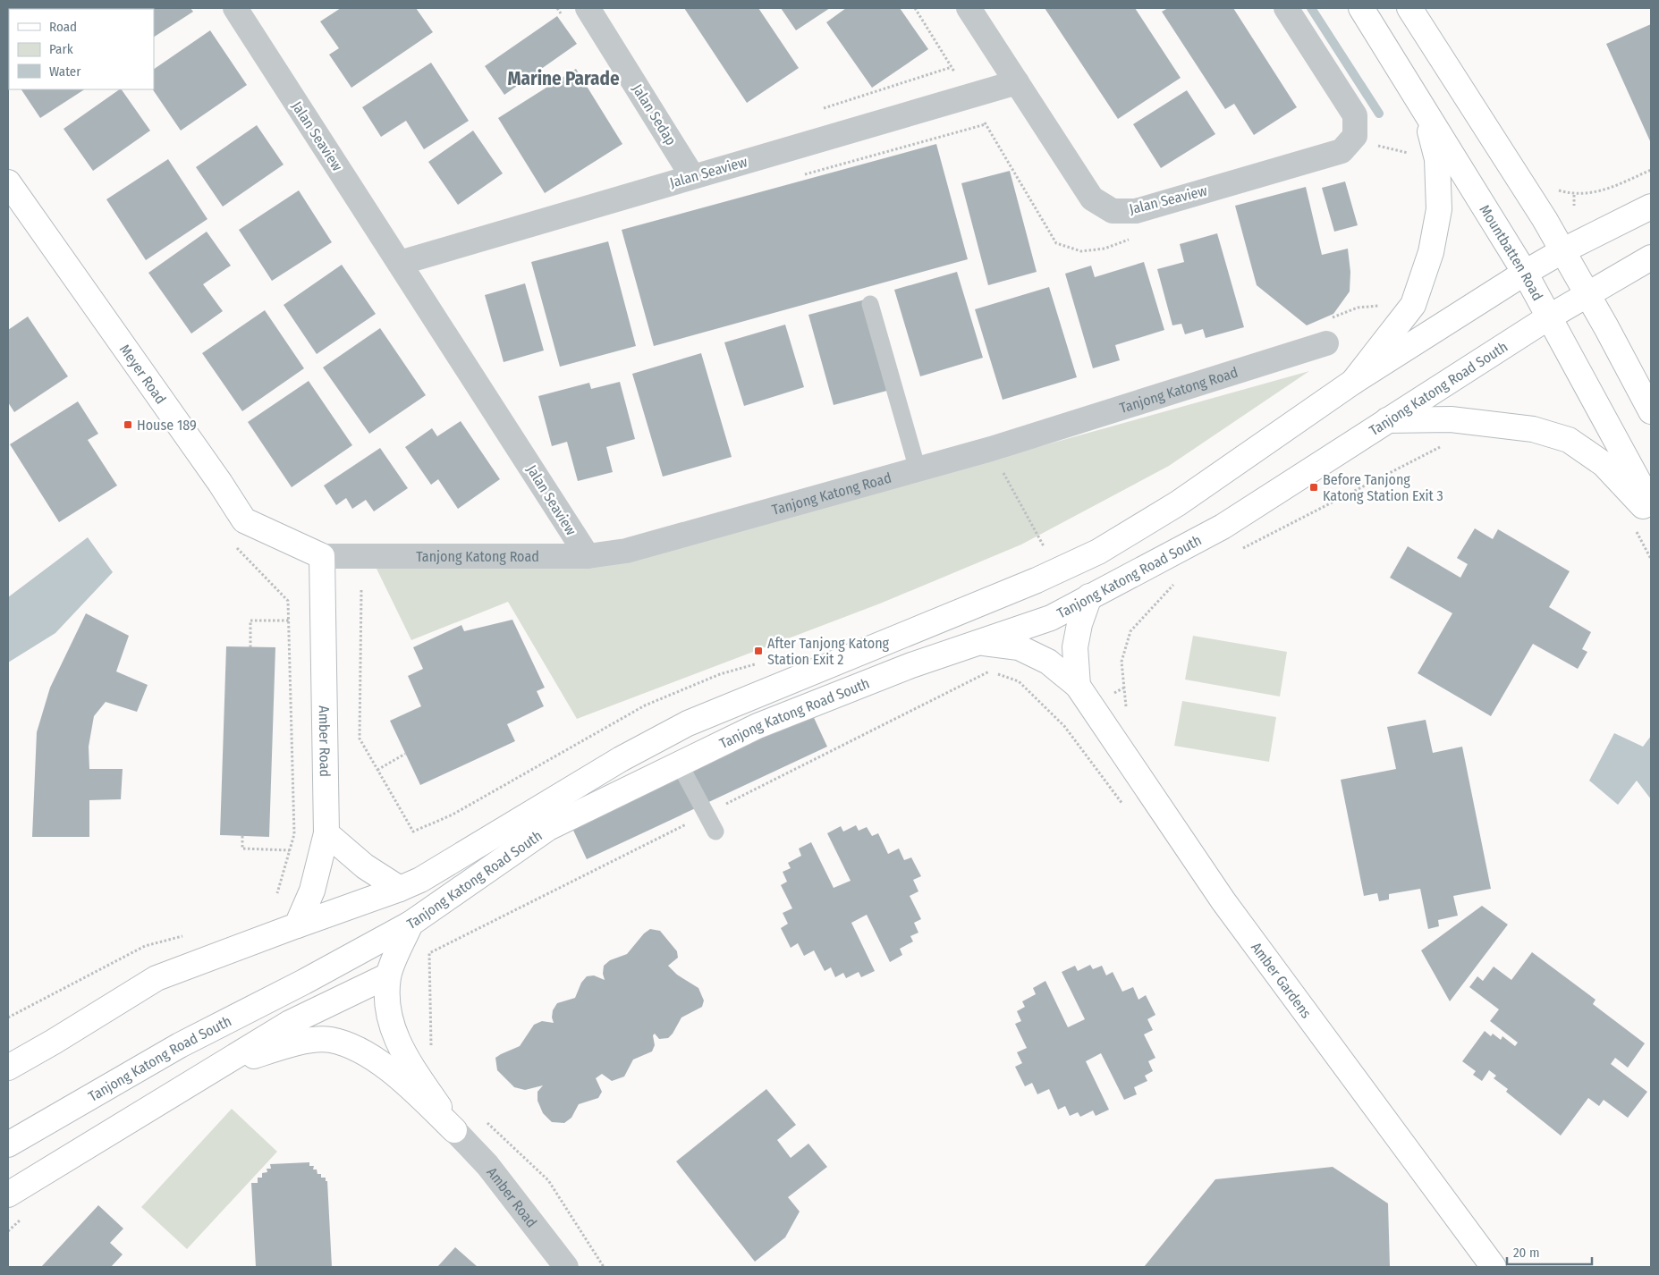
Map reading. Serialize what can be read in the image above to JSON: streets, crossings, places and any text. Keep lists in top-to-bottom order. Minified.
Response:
{"streets":{"main road":["Mountbatten Road","Meyer Road","Tanjong Katong Road South","Amber Road","Amber Gardens"],"street":["Jalan Sedap","Jalan Seaview","Tanjong Katong Road"]},"crossings":[["Jalan Sedap","Jalan Seaview"],["Jalan Seaview","Tanjong Katong Road"],["Mountbatten Road","Tanjong Katong Road South"],["Meyer Road","Tanjong Katong Road"],["Meyer Road","Amber Road"],["Tanjong Katong Road South","Amber Road"],["Tanjong Katong Road","Amber Road"]],"districts":["Marine Parade"],"places":{"transit":["House 189","Before Tanjong Katong Station Exit 3","After Tanjong Katong Station Exit 2"]},"legend":["Road","Park","Water"],"scale_bar":"20 m"}
